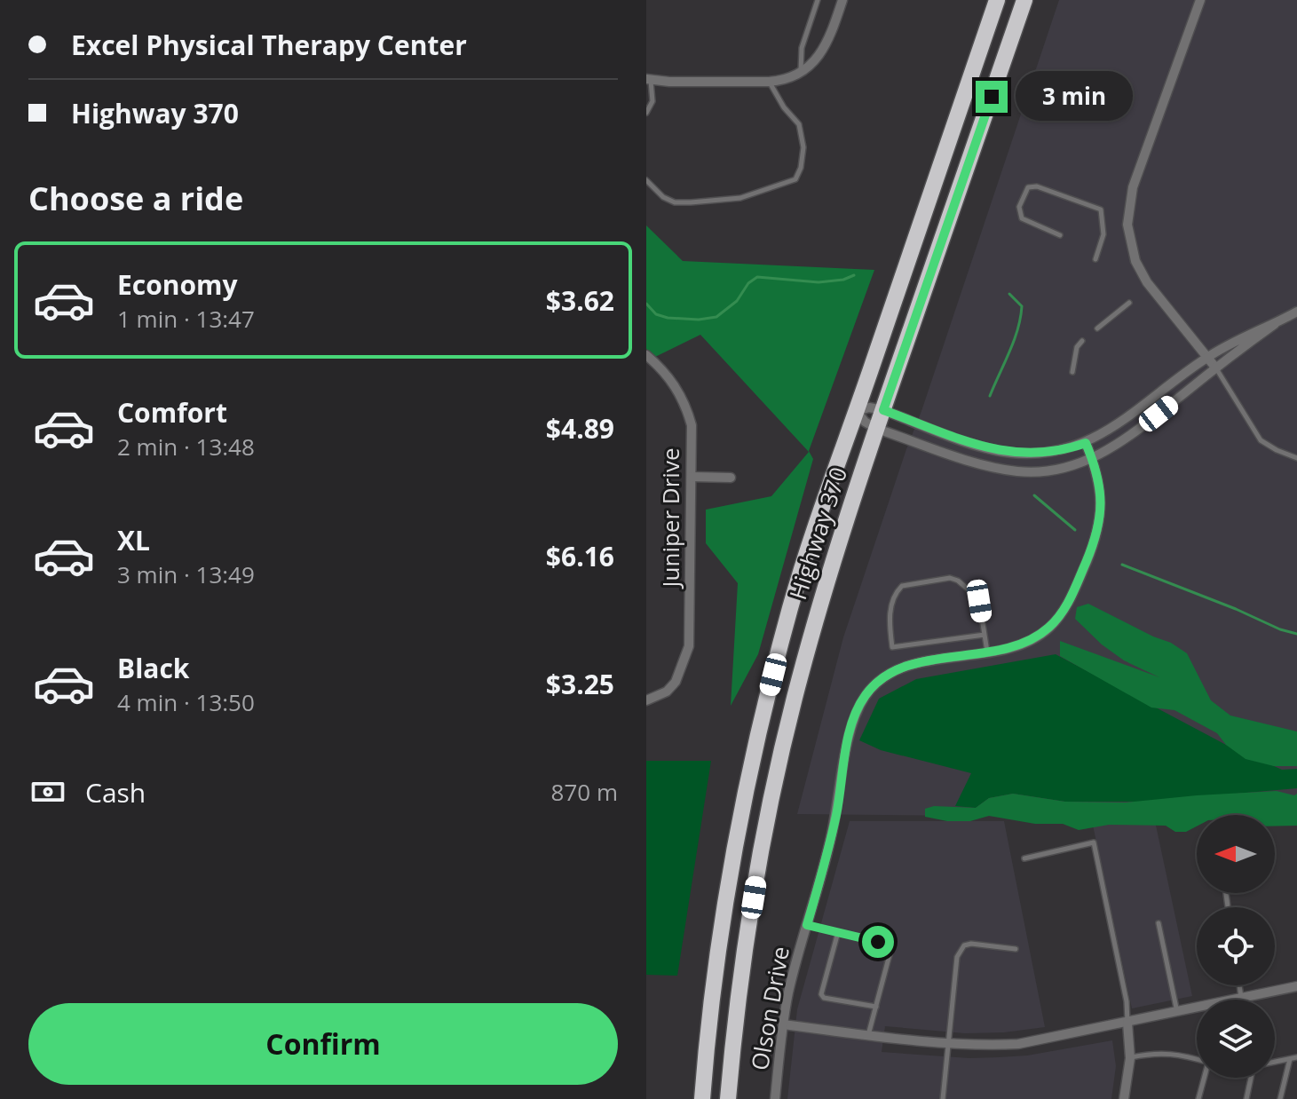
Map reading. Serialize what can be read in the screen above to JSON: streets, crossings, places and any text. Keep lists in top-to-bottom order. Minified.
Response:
{"streets":{"highway":["Highway 370"],"street":["Juniper Drive","Olson Drive"]},"north":"left","page":{"banner":["Excel Physical Therapy Center","Highway 370"],"bubble":"3 min","heading":"Choose a ride","list":[{"name":"Economy","note":"1 min · 13:47","value":"$3.62"},{"name":"Comfort","note":"2 min · 13:48","value":"$4.89"},{"name":"XL","note":"3 min · 13:49","value":"$6.16"},{"name":"Black","note":"4 min · 13:50","value":"$3.25"}],"pay":["Cash","870 m"],"buttons":"Confirm"}}
